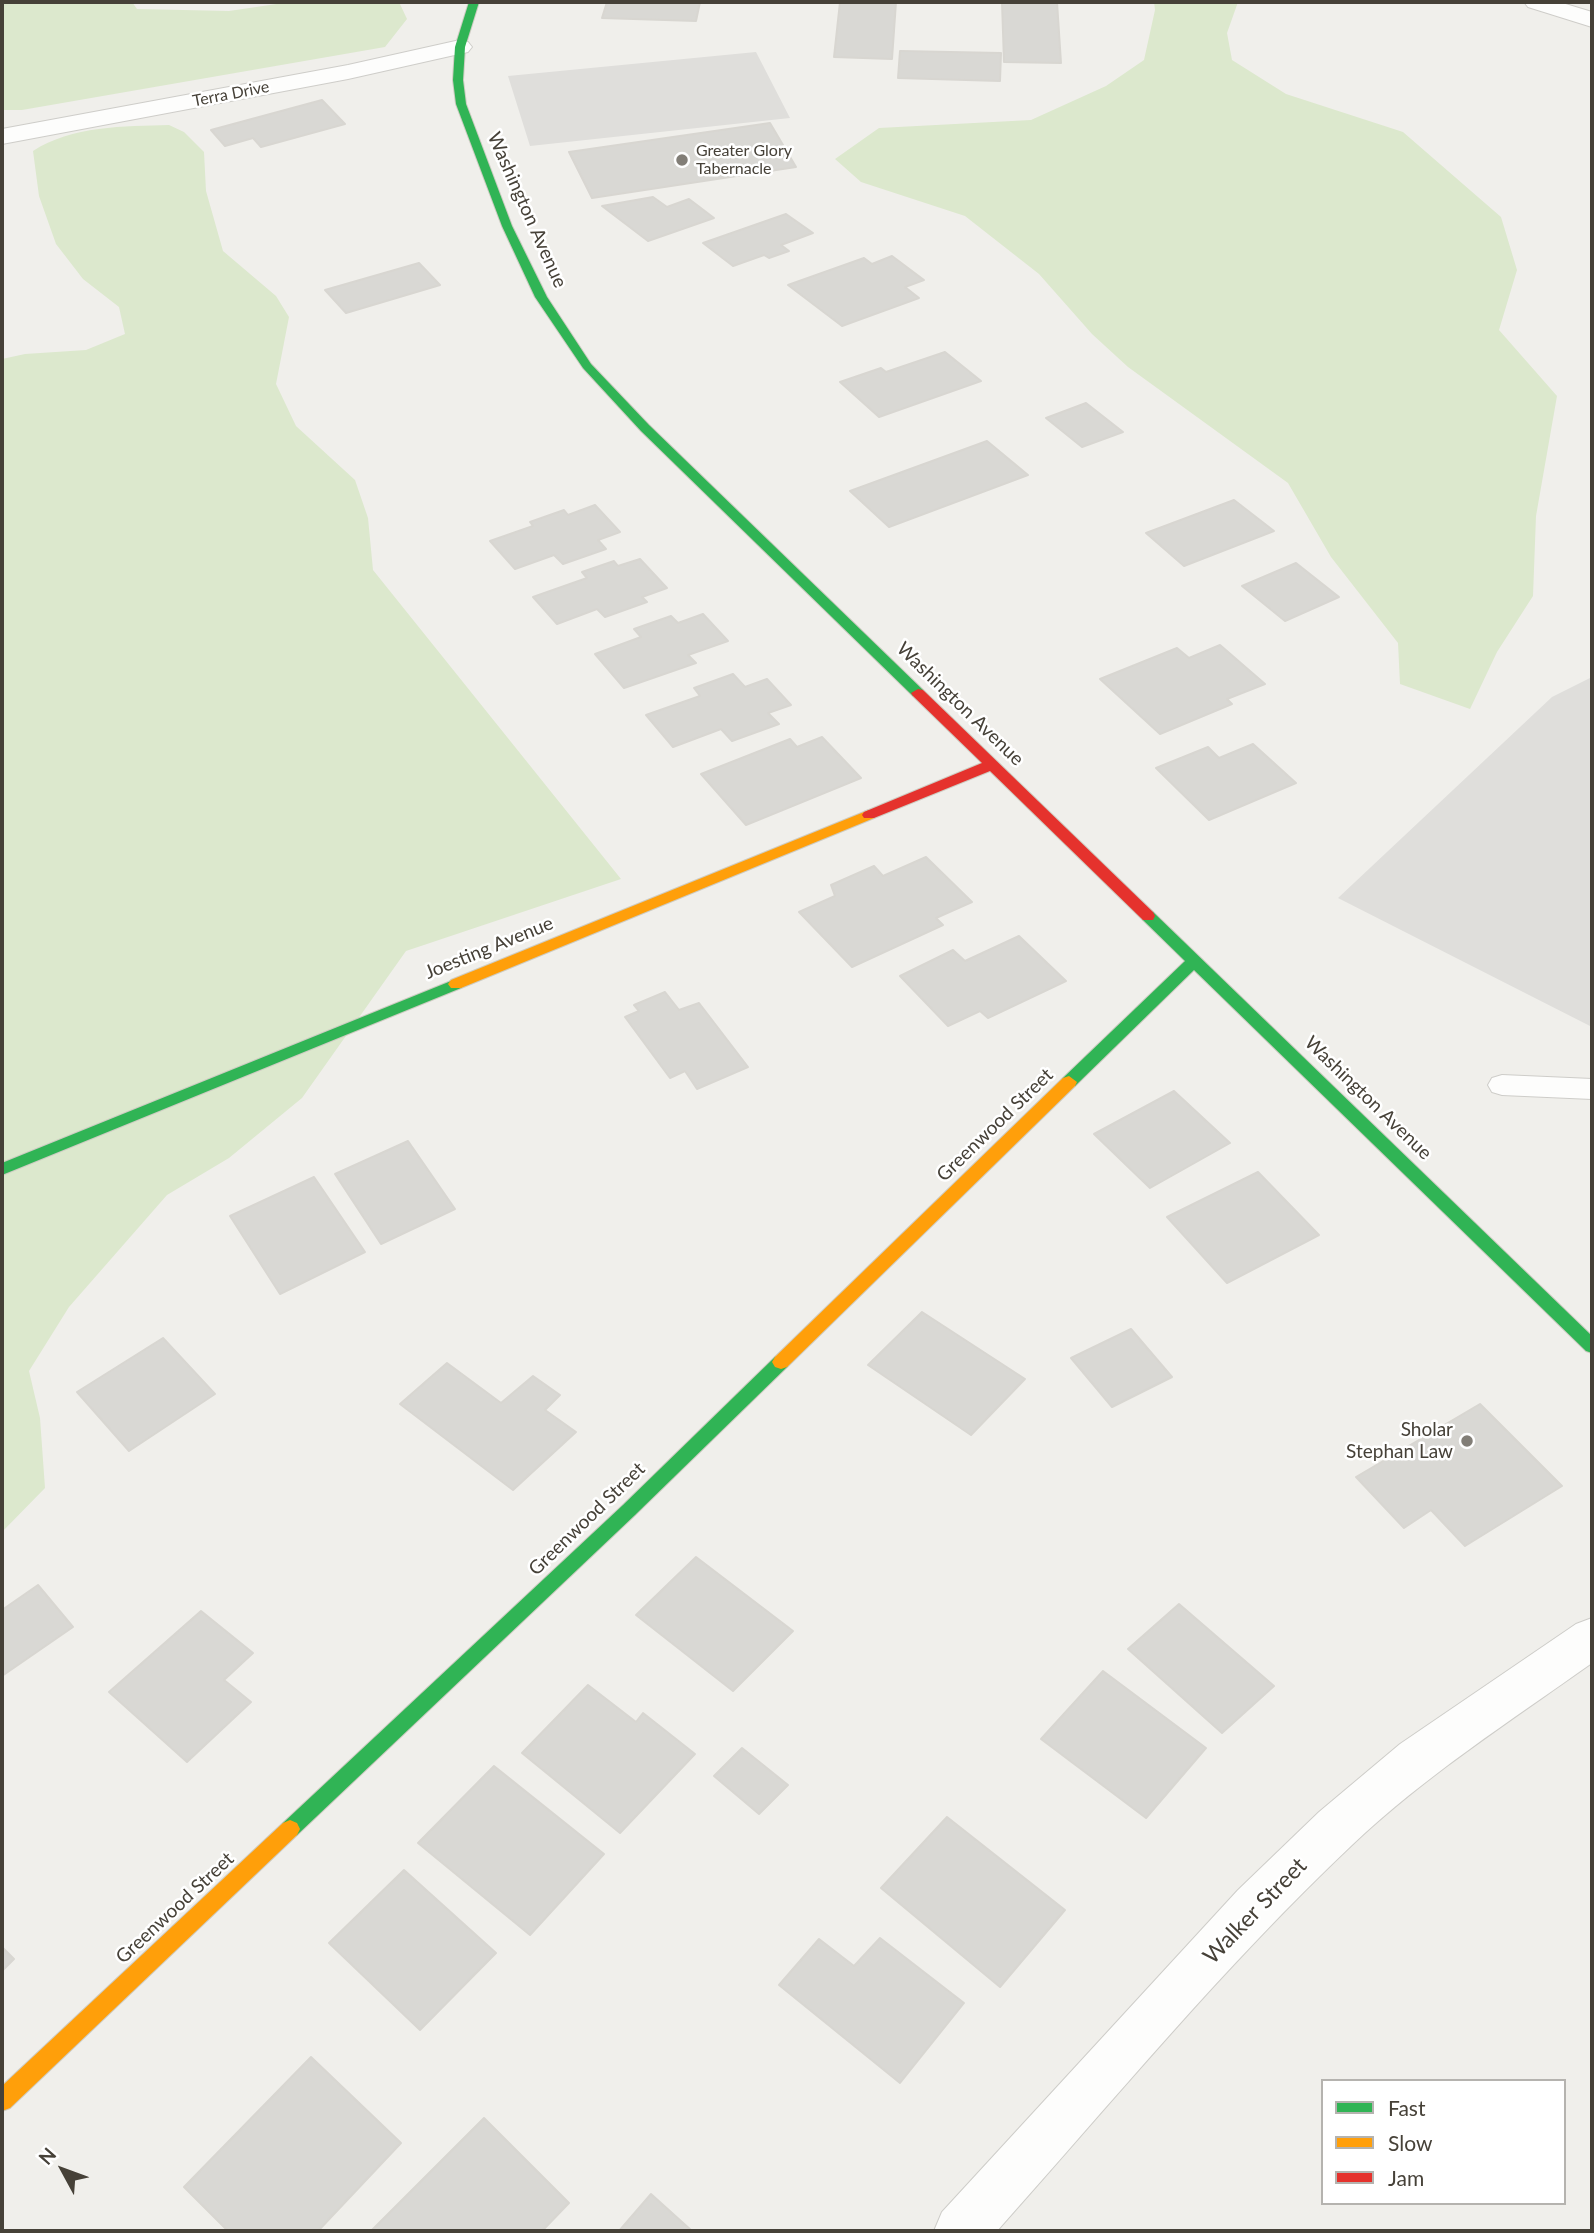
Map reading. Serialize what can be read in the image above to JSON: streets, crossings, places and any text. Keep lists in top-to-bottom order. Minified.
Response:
{"streets":{"main road":["Washington Avenue","Joesting Avenue","Greenwood Street"],"street":["Terra Drive","Walker Street"]},"crossings":[["Terra Drive","Washington Avenue"],["Washington Avenue","Joesting Avenue"],["Washington Avenue","Greenwood Street"]],"places":["Greater Glory Tabernacle","Sholar Stephan Law"],"legend":["Fast","Slow","Jam"],"north":"top left"}
